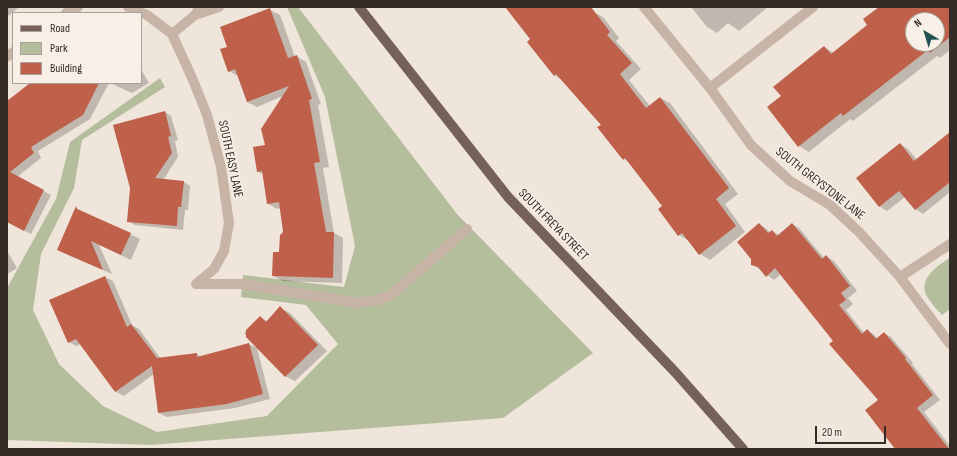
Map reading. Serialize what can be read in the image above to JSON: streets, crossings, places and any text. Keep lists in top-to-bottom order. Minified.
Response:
{"streets":{"main road":["SOUTH FREYA STREET"],"street":["SOUTH EASY LANE","SOUTH GREYSTONE LANE"]},"legend":["Road","Park","Building"],"scale_bar":"20 m","north":"top left"}
